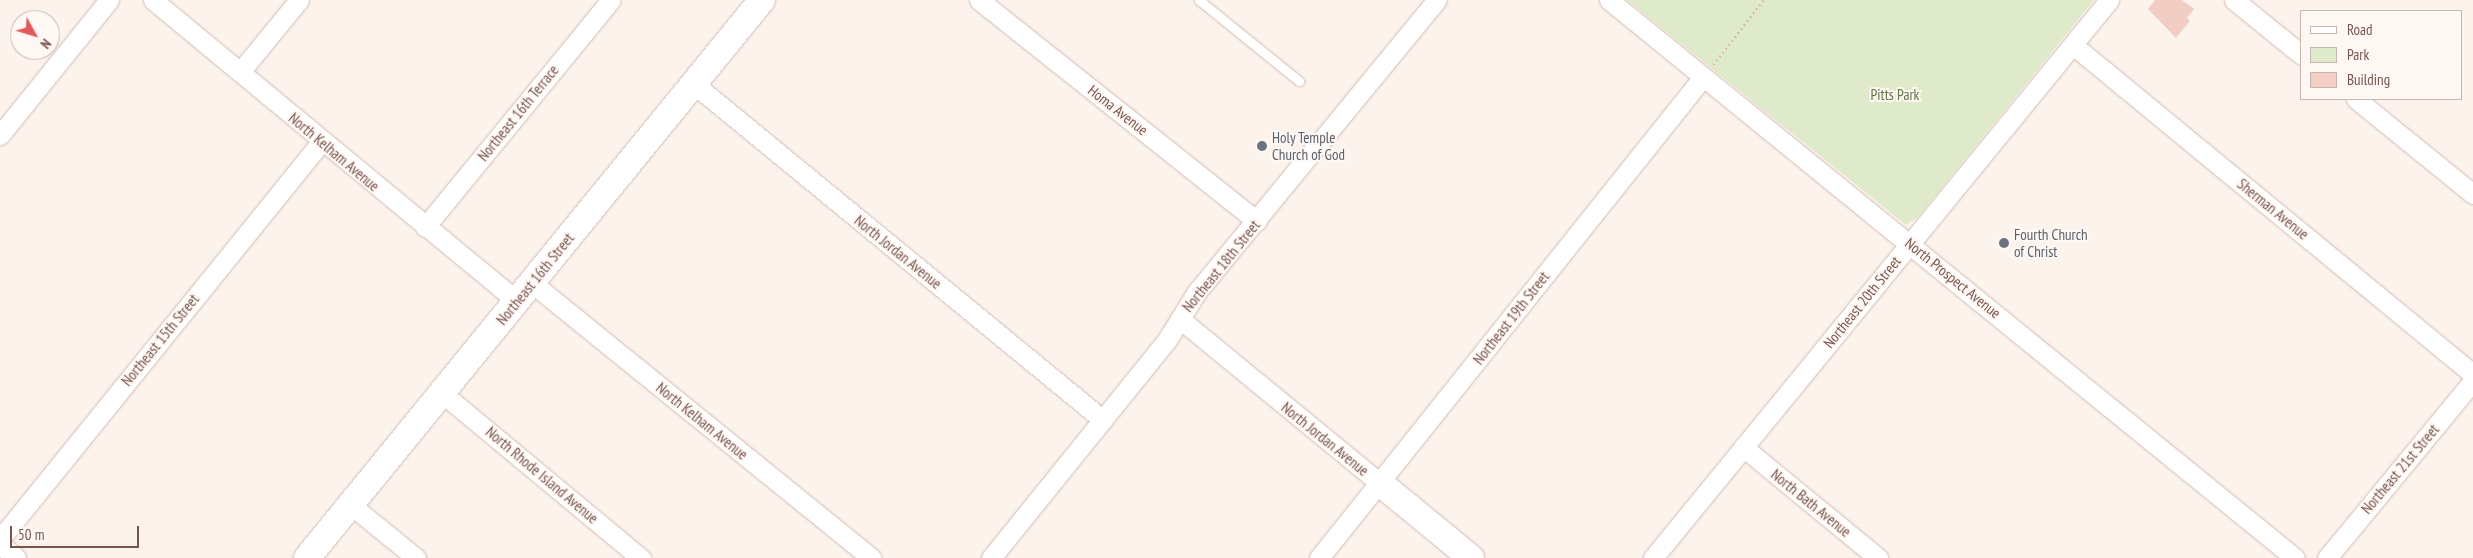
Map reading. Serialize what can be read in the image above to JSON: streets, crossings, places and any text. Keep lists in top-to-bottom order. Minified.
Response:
{"streets":{"street":["Homa Avenue","Northeast 16th Terrace","North Kelham Avenue","Sherman Avenue","North Jordan Avenue","Northeast 18th Street","North Prospect Avenue","Northeast 16th Street","Northeast 20th Street","Northeast 19th Street","Northeast 15th Street","Northeast 21st Street","North Rhode Island Avenue","North Bath Avenue"]},"crossings":[["Homa Avenue","Northeast 18th Street"],["Northeast 16th Terrace","North Kelham Avenue"],["North Kelham Avenue","Northeast 16th Street"],["North Kelham Avenue","Northeast 15th Street"],["Sherman Avenue","Northeast 20th Street"],["North Jordan Avenue","Northeast 18th Street"],["North Jordan Avenue","Northeast 16th Street"],["North Jordan Avenue","Northeast 19th Street"],["North Prospect Avenue","Northeast 20th Street"],["North Prospect Avenue","Northeast 19th Street"],["Northeast 16th Street","North Rhode Island Avenue"],["Northeast 20th Street","North Bath Avenue"]],"parks":["Pitts Park"],"places":["Holy Temple Church of God","Fourth Church of Christ"],"legend":["Road","Park","Building"],"scale_bar":"50 m","north":"bottom right"}
